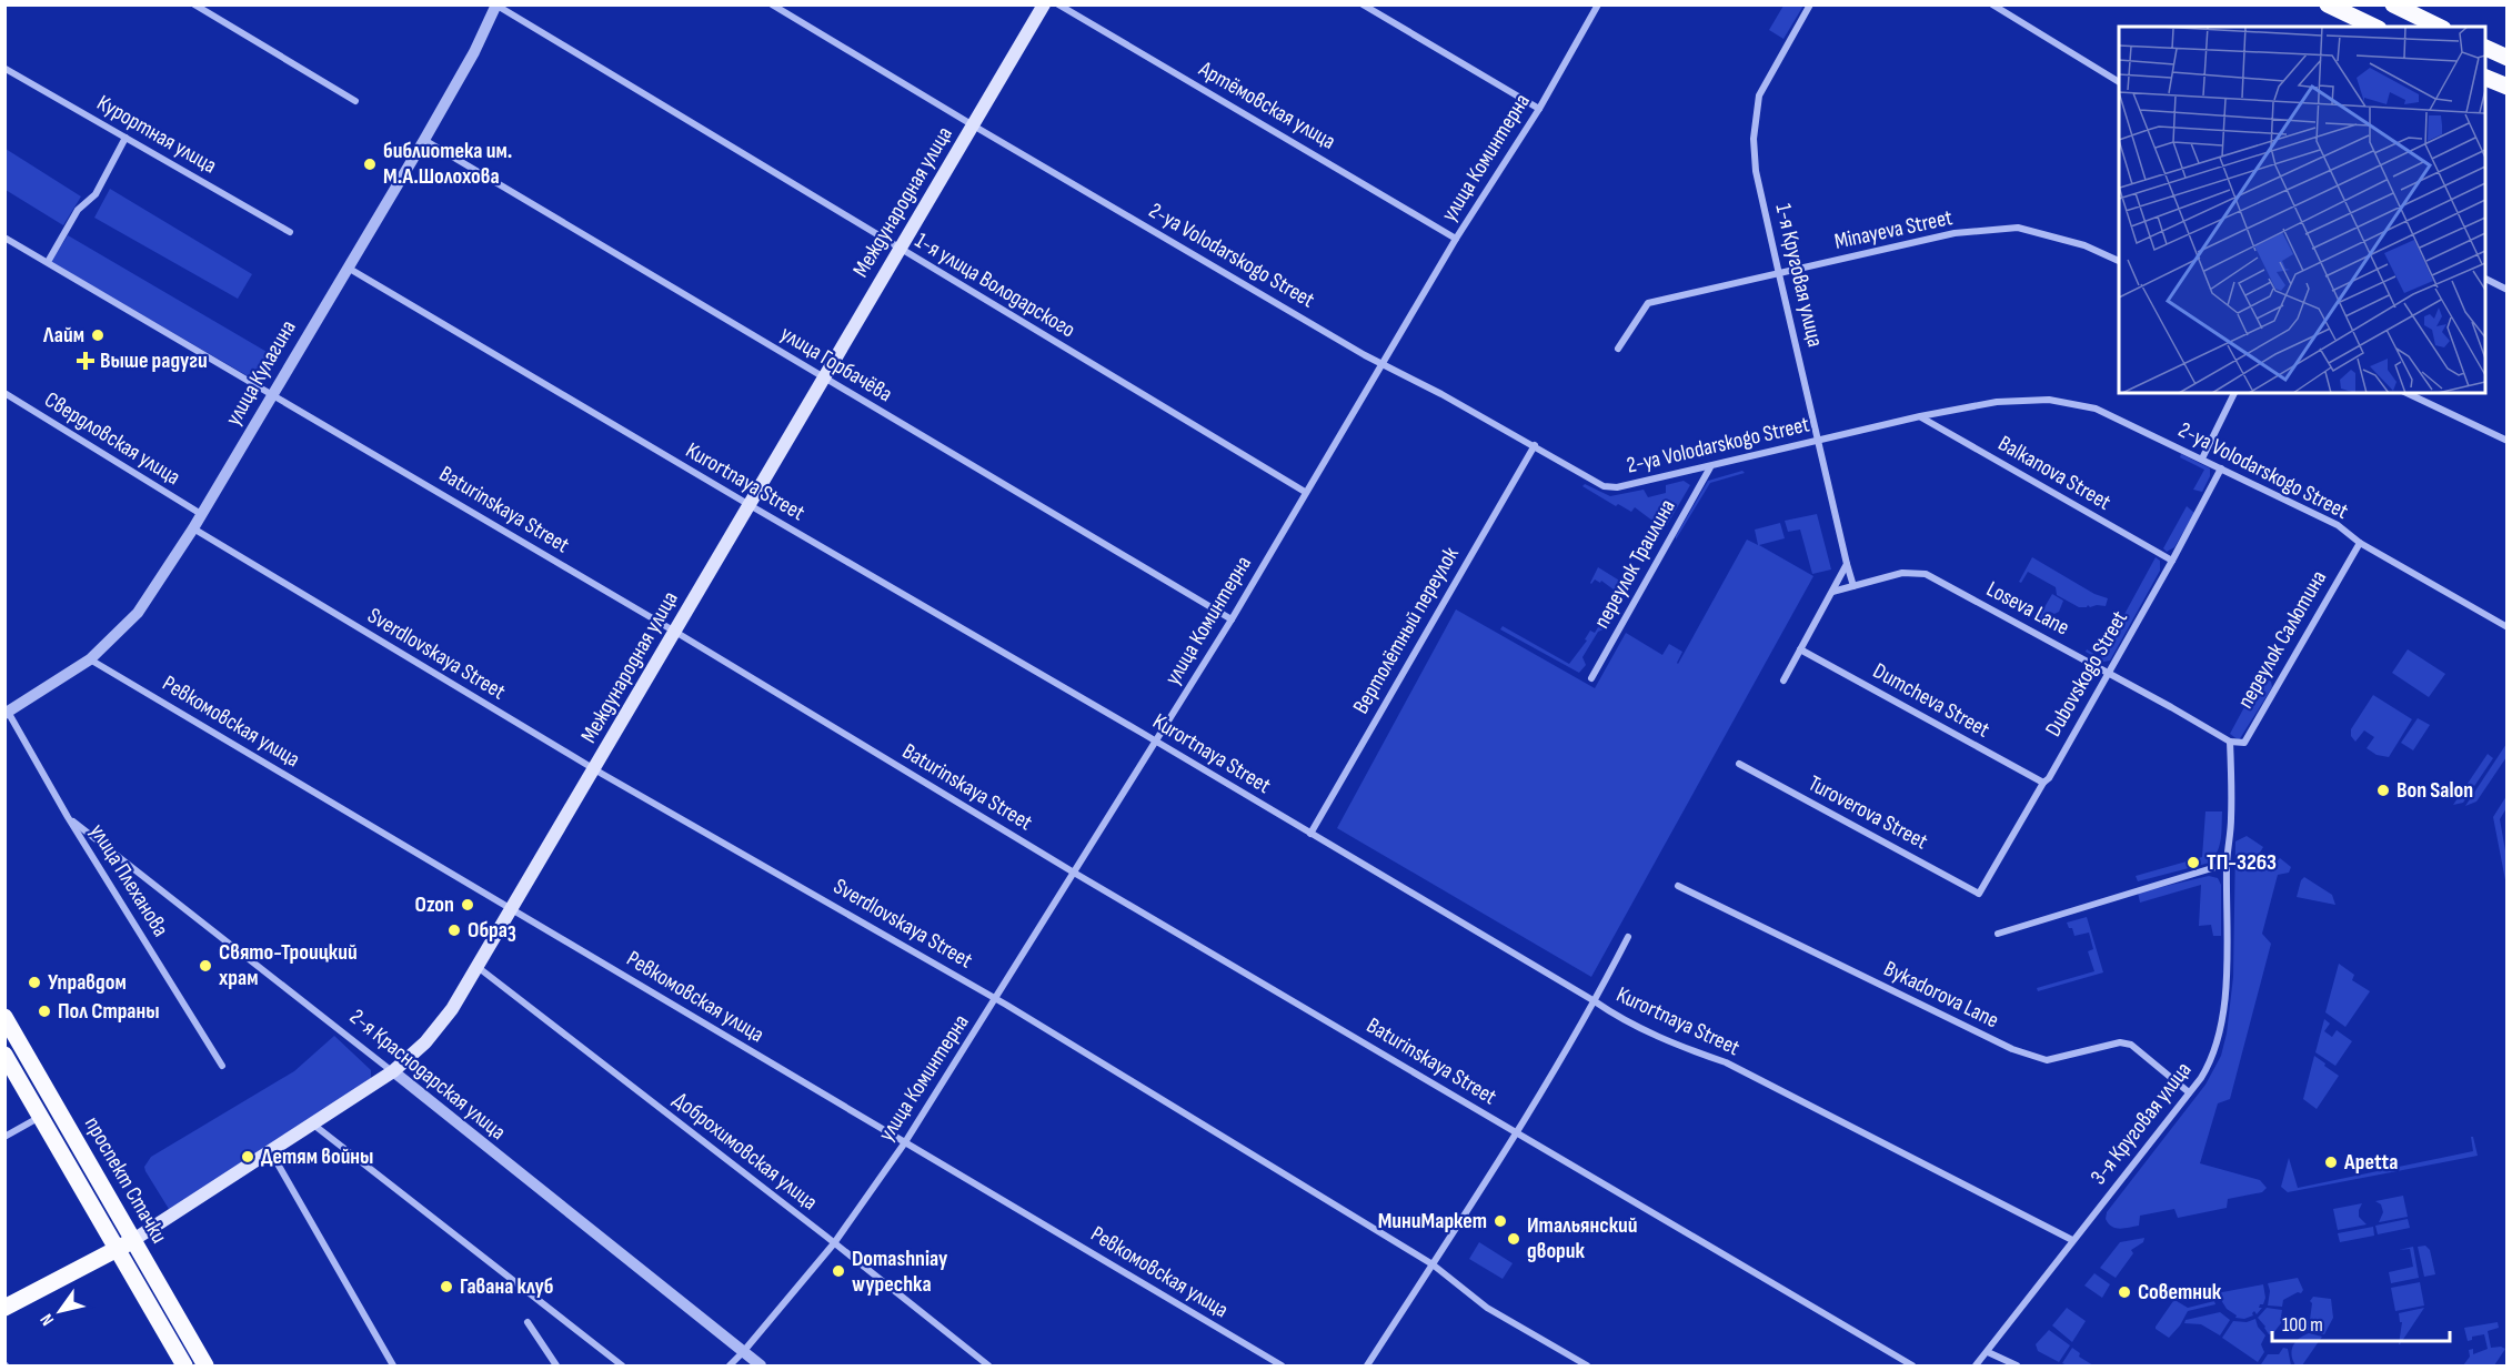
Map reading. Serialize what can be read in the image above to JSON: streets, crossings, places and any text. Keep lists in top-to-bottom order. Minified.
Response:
{"streets":{"main road":["Международная улица","проспект Стачки"],"street":["Артёмовская улица","Курортная улица","улица Коминтерна","Minayeva Street","2-ya Volodarskogo Street","1-я Круговая улица","1-я улица Володарского","улица Горбачёва","улица Кулагина","Свердловская улица","Balkanova Street","Kurortnaya Street","Baturinskaya Street","переулок Траилина","Loseva Lane","Вертолётный переулок","переулок Салютина","Sverdlovskaya Street","Dubovskogo Street","Dumcheva Street","Ревкомовская улица","Turoverova Street","улица Плеханова","Bykadorova Lane","2-я Краснодарская улица","3-я Круговая улица","Доброхимовская улица"]},"crossings":[["Артёмовская улица","улица Коминтерна"],["улица Коминтерна","2-ya Volodarskogo Street"],["улица Коминтерна","1-я улица Володарского"],["улица Коминтерна","улица Горбачёва"],["улица Коминтерна","Kurortnaya Street"],["улица Коминтерна","Baturinskaya Street"],["улица Коминтерна","Sverdlovskaya Street"],["улица Коминтерна","Ревкомовская улица"],["улица Коминтерна","2-я Краснодарская улица"],["улица Коминтерна","Доброхимовская улица"],["Международная улица","2-ya Volodarskogo Street"],["Международная улица","1-я улица Володарского"],["Международная улица","улица Горбачёва"],["Международная улица","Kurortnaya Street"],["Международная улица","Baturinskaya Street"],["Международная улица","Sverdlovskaya Street"],["Международная улица","Ревкомовская улица"],["Международная улица","2-я Краснодарская улица"],["Международная улица","Доброхимовская улица"],["Международная улица","проспект Стачки"],["Minayeva Street","1-я Круговая улица"],["2-ya Volodarskogo Street","1-я Круговая улица"],["2-ya Volodarskogo Street","Balkanova Street"],["2-ya Volodarskogo Street","переулок Траилина"],["2-ya Volodarskogo Street","Вертолётный переулок"],["2-ya Volodarskogo Street","переулок Салютина"],["2-ya Volodarskogo Street","Dubovskogo Street"],["1-я Круговая улица","Loseva Lane"],["1-я улица Володарского","улица Кулагина"],["улица Горбачёва","улица Кулагина"],["улица Кулагина","Свердловская улица"],["улица Кулагина","Kurortnaya Street"],["улица Кулагина","Baturinskaya Street"],["улица Кулагина","Sverdlovskaya Street"],["улица Кулагина","Ревкомовская улица"],["улица Кулагина","улица Плеханова"],["Balkanova Street","Dubovskogo Street"],["Kurortnaya Street","Вертолётный переулок"],["Kurortnaya Street","3-я Круговая улица"],["Loseva Lane","переулок Салютина"],["Loseva Lane","Dubovskogo Street"],["Loseva Lane","3-я Круговая улица"],["переулок Салютина","3-я Круговая улица"],["Dubovskogo Street","Dumcheva Street"],["Dubovskogo Street","Turoverova Street"],["улица Плеханова","2-я Краснодарская улица"],["Bykadorova Lane","3-я Круговая улица"]],"places":{"other":["библиотека им. М.А.Шолохова","Лайм","Bon Salon","ТП-3263","Ozon","Образ","Свято-Троицкий храм","Управдом","Пол Страны","Детям войны","Apetta","МиниМаркет","Итальянский дворик","Domashniay wypechka","Гавана клуб","Советник"],"health":["Выше радуги"]},"scale_bar":"100 m","north":"bottom left"}
